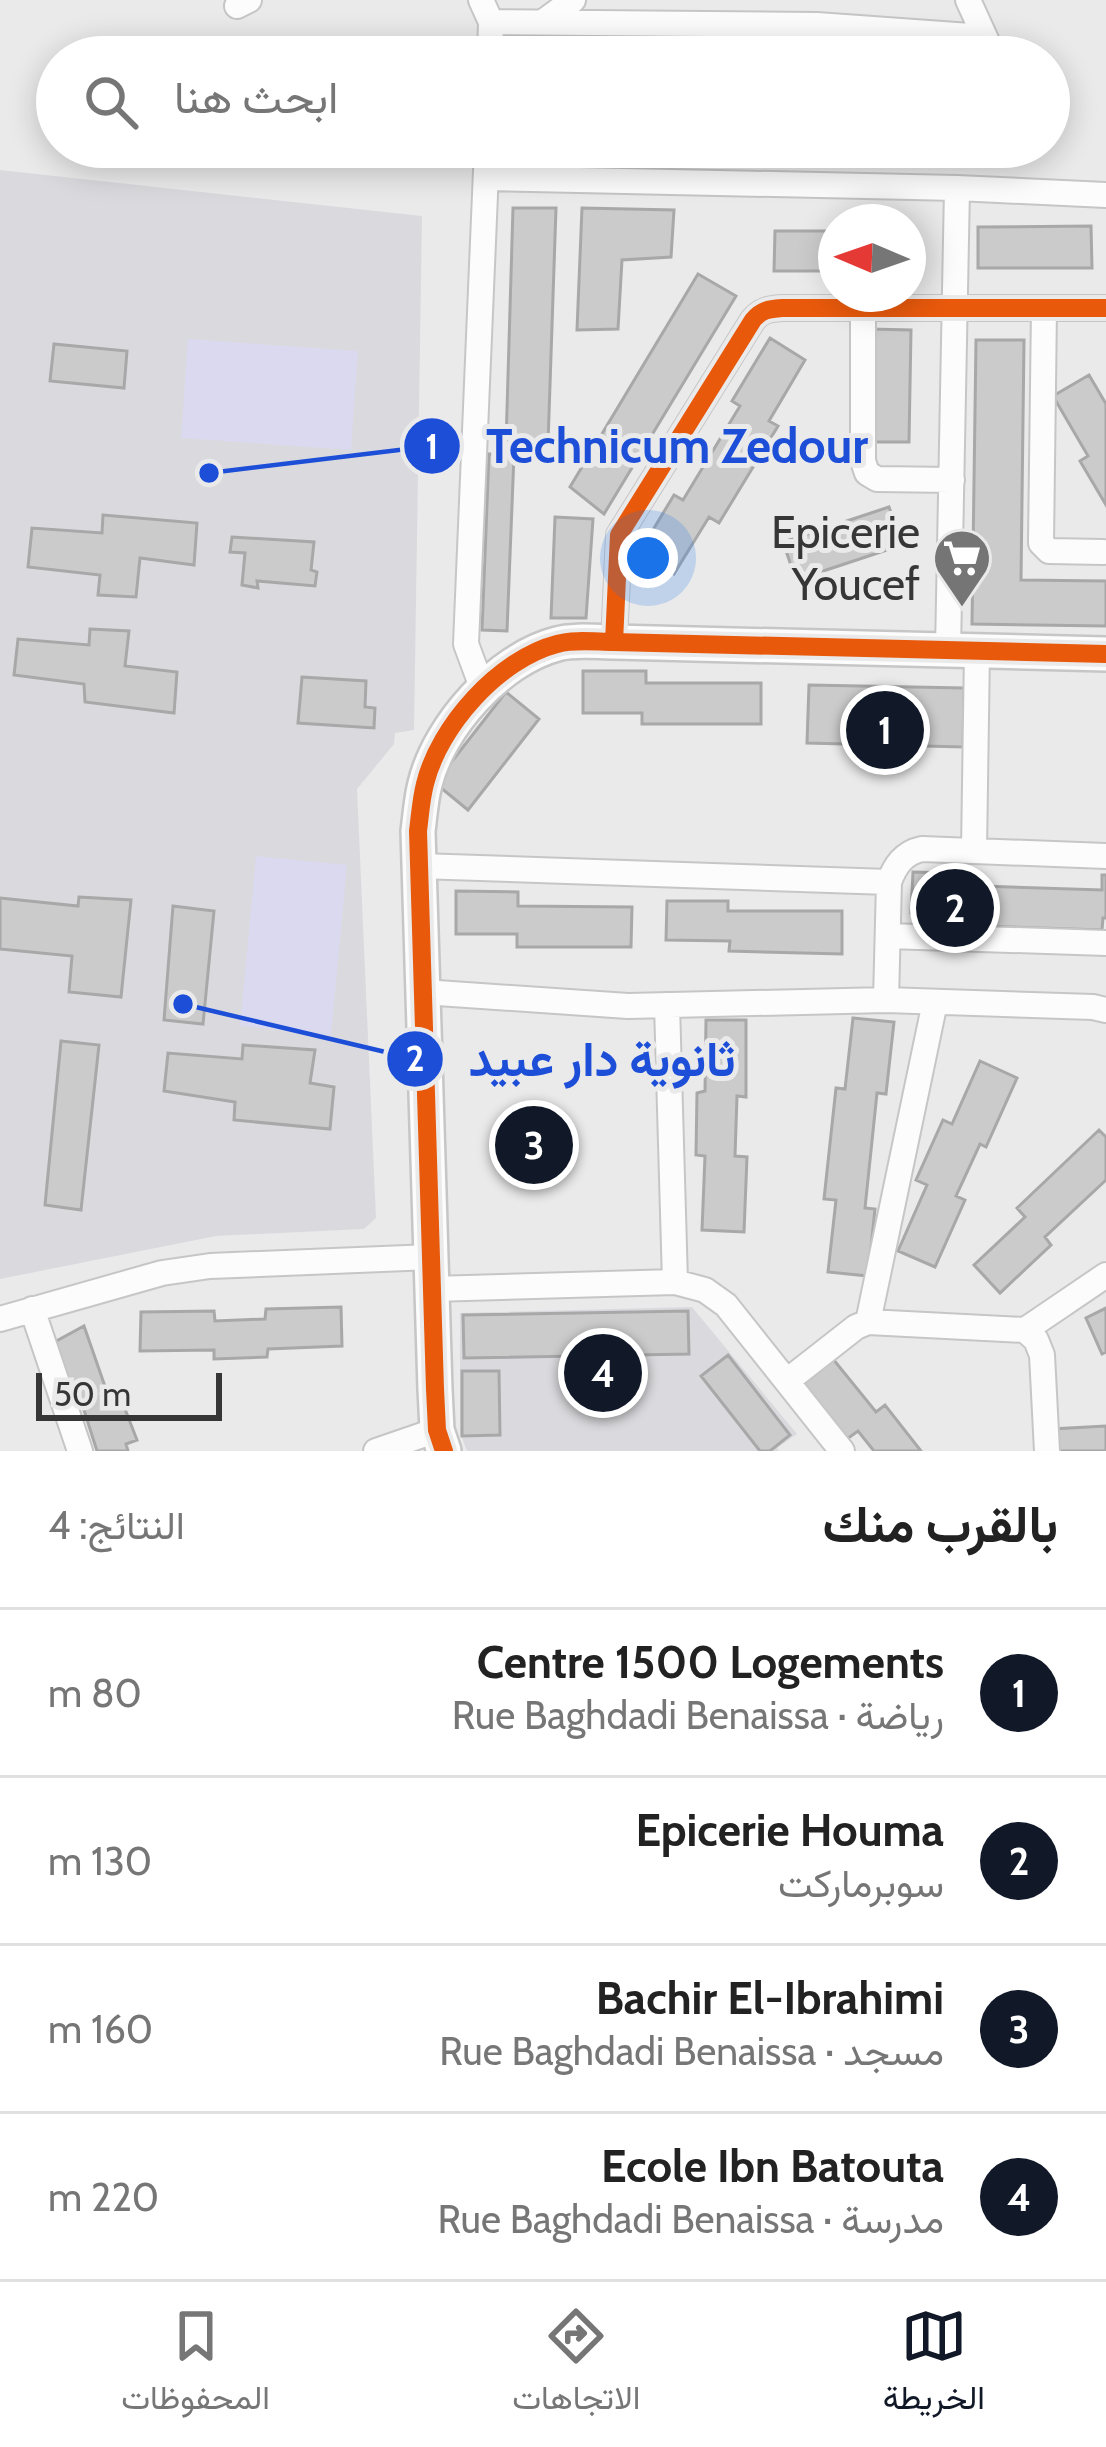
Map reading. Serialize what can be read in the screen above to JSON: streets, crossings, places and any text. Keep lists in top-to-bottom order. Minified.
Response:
{"places":{"other":["Technicum Zedour","ثانوية دار عبيد"],"supermarket":["Epicerie Youcef"]},"scale_bar":"50 m","north":"left","page":{"search":"ابحث هنا","pins":["1","2","3","4"],"scale":"50 m","heading":["بالقرب منك","النتائج: 4"],"list":[{"mark":"1","name":"Centre 1500 Logements","note":"رياضة · Rue Baghdadi Benaissa","value":"80 m"},{"mark":"2","name":"Epicerie Houma","note":"سوبرماركت","value":"130 m"},{"mark":"3","name":"Bachir El-Ibrahimi","note":"مسجد · Rue Baghdadi Benaissa","value":"160 m"},{"mark":"4","name":"Ecole Ibn Batouta","note":"مدرسة · Rue Baghdadi Benaissa","value":"220 m"}],"nav":["الخريطة","الاتجاهات","المحفوظات"]}}
